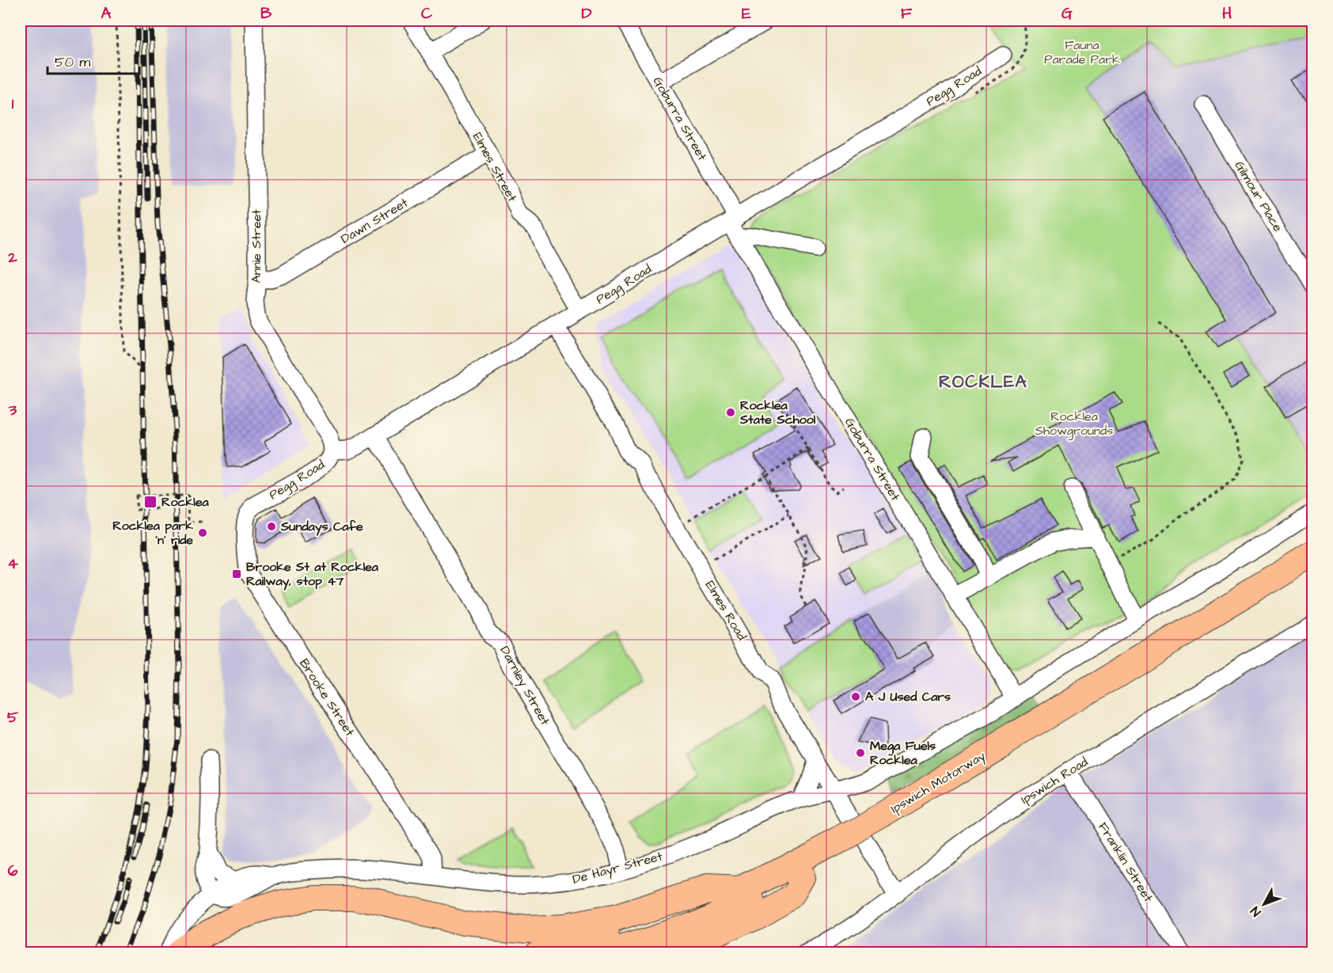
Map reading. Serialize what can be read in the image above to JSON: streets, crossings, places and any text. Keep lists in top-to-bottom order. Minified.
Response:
{"streets":{"highway":["Ipswich Motorway"],"street":["Pegg Road","Goburra Street","Elmes Street","Gilmour Place","Dawn Street","Annie Street","Elmes Road","Darnley Street","Brooke Street","Ipswich Road","Franklin Street","De Hayr Street"]},"crossings":[["Pegg Road","Goburra Street"],["Pegg Road","Elmes Street"],["Pegg Road","Annie Street"],["Pegg Road","Elmes Road"],["Pegg Road","Darnley Street"],["Pegg Road","Brooke Street"],["Elmes Street","Dawn Street"],["Dawn Street","Annie Street"],["Elmes Road","Ipswich Road"],["Elmes Road","De Hayr Street"],["Darnley Street","De Hayr Street"],["Brooke Street","De Hayr Street"],["Ipswich Road","Franklin Street"]],"districts":["ROCKLEA"],"parks":["Fauna Parade Park","Rocklea Showgrounds"],"places":{"other":["Rocklea State School","Sundays Cafe","Rocklea park 'n' ride","A J Used Cars","Mega Fuels Rocklea"],"transit":["Rocklea","Brooke St at Rocklea Railway, stop 47"]},"scale_bar":"50 m","north":"bottom left","grid":{"columns":["A","B","C","D","E","F","G","H"],"rows":["1","2","3","4","5","6"]}}
